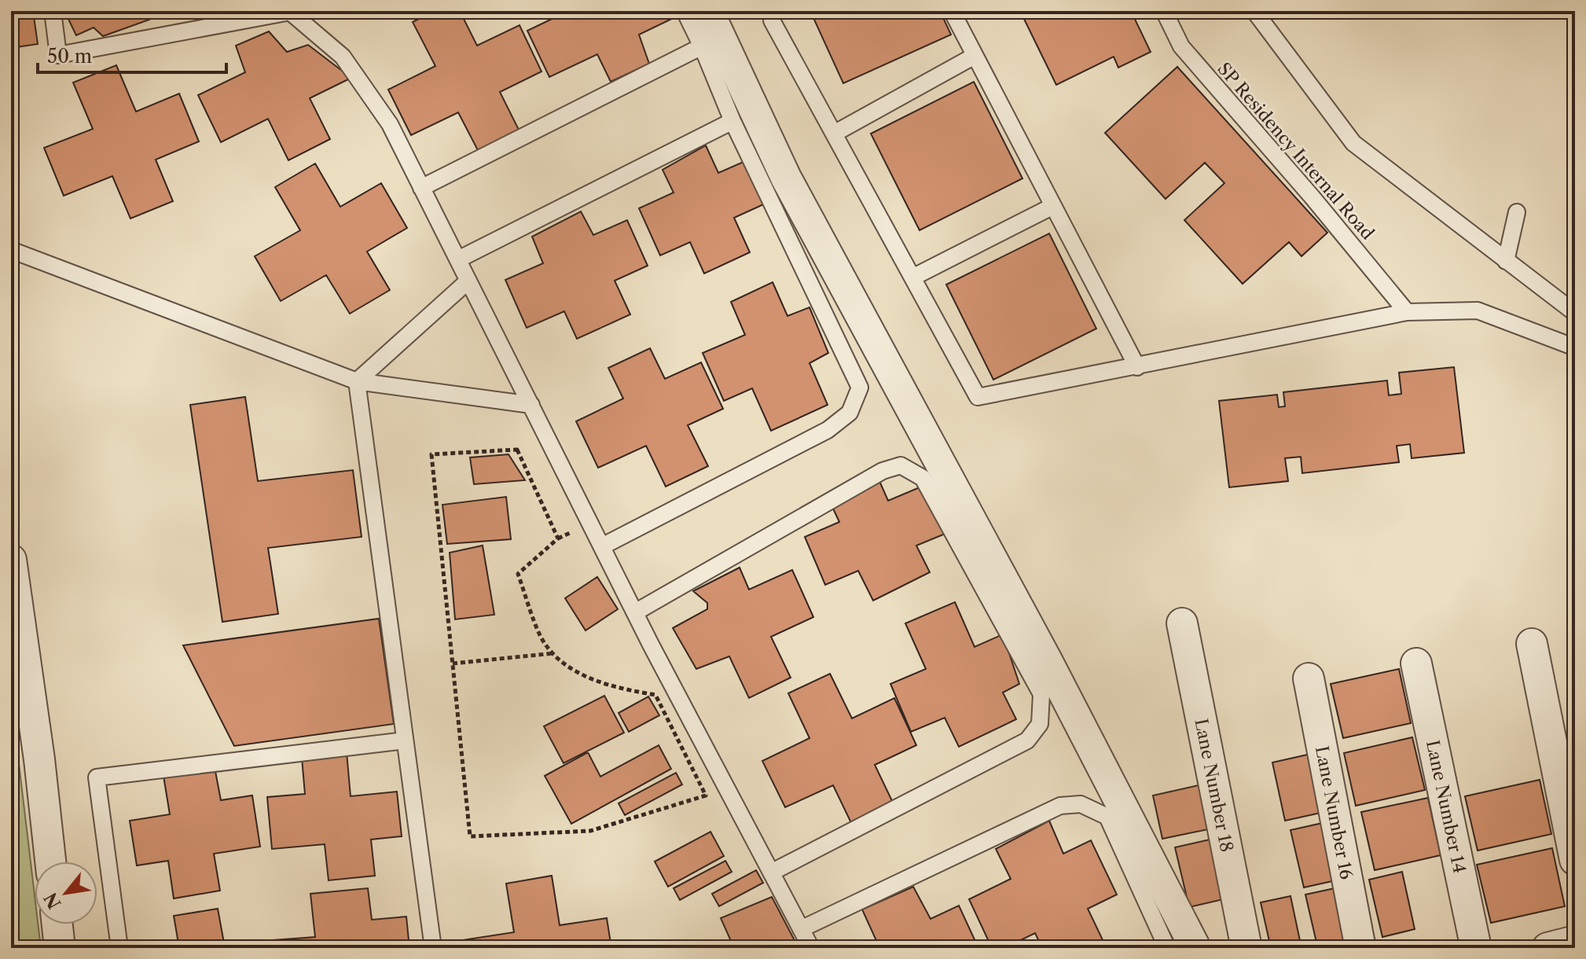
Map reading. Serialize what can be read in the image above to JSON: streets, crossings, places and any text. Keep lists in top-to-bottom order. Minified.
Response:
{"streets":{"street":["Lane Number 18","Lane Number 14","Lane Number 16"],"lane":["SP Residency Internal Road"]},"scale_bar":"50 m","north":"bottom left"}
